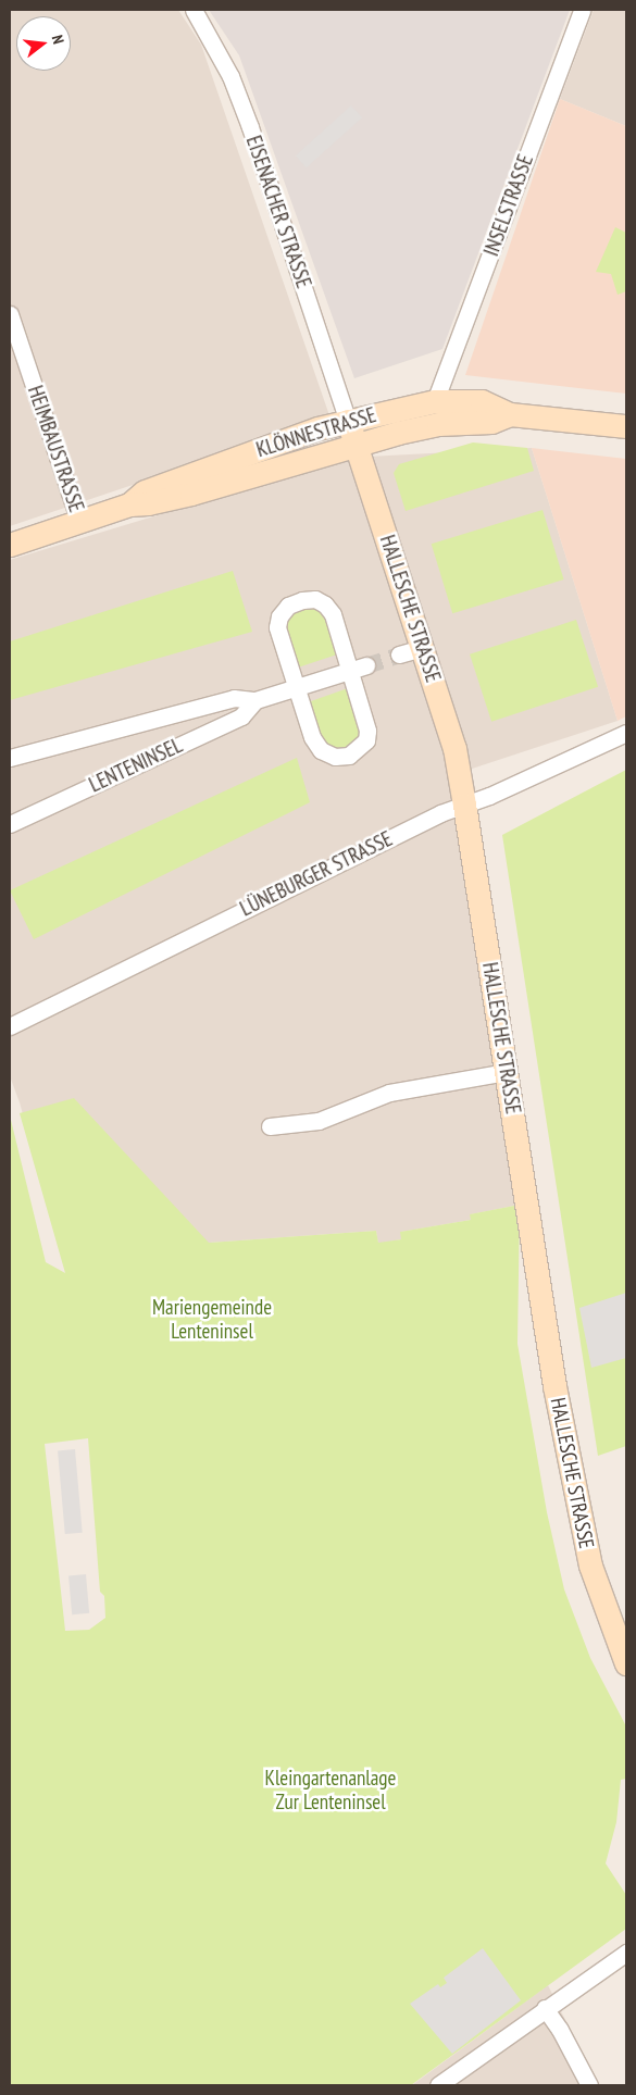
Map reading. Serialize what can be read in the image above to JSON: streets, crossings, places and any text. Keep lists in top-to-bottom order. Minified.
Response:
{"streets":{"main road":["KLÖNNESTRASSE","HALLESCHE STRASSE"],"street":["INSELSTRASSE","EISENACHER STRASSE","HEIMBAUSTRASSE","LENTENINSEL","LÜNEBURGER STRASSE"]},"crossings":[["INSELSTRASSE","KLÖNNESTRASSE"],["EISENACHER STRASSE","KLÖNNESTRASSE"],["EISENACHER STRASSE","HALLESCHE STRASSE"],["KLÖNNESTRASSE","HEIMBAUSTRASSE"],["KLÖNNESTRASSE","HALLESCHE STRASSE"],["HALLESCHE STRASSE","LÜNEBURGER STRASSE"]],"parks":["Mariengemeinde Lenteninsel","Kleingartenanlage Zur Lenteninsel"],"north":"right"}
